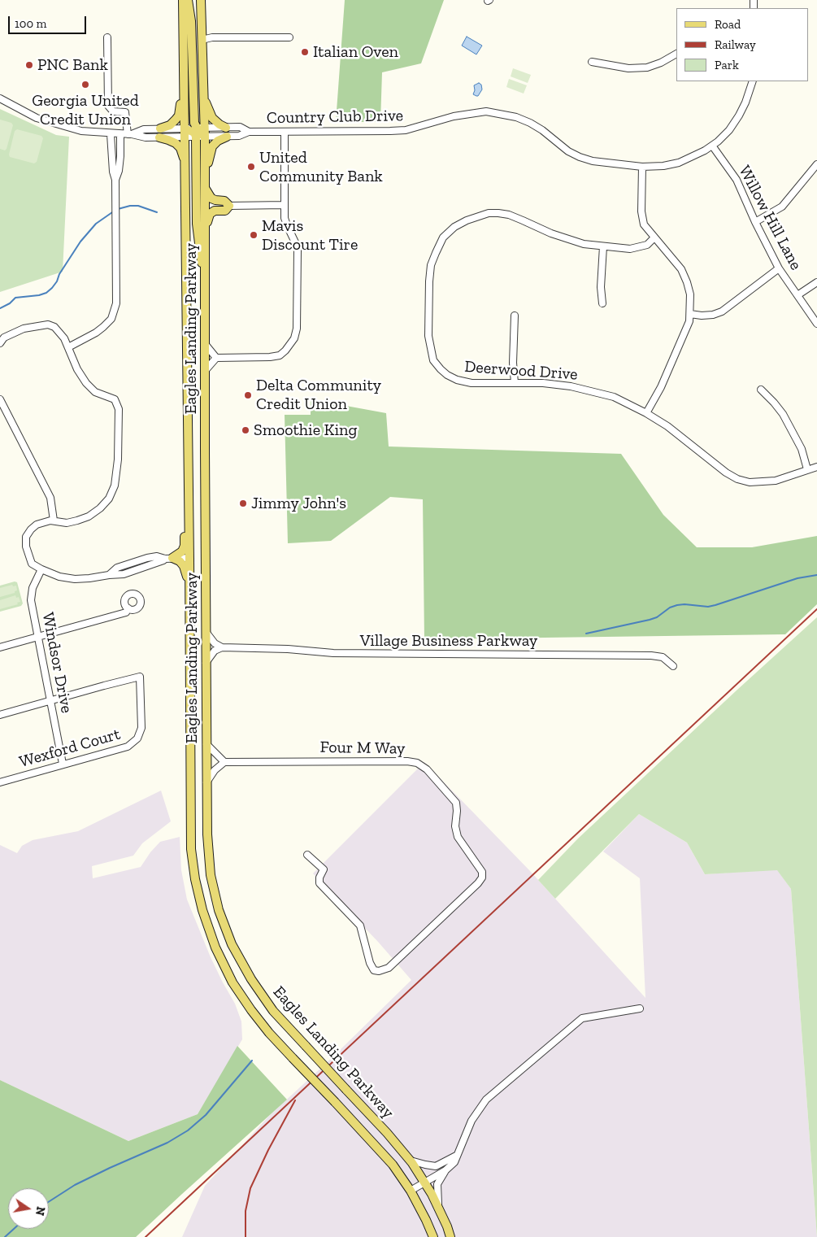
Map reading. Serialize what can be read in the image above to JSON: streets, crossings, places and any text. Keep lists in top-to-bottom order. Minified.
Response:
{"streets":{"main road":["Eagles Landing Parkway"],"street":["Country Club Drive","Willow Hill Lane","Deerwood Drive","Village Business Parkway","Windsor Drive","Wexford Court","Four M Way"]},"crossings":[["Country Club Drive","Willow Hill Lane"],["Country Club Drive","Eagles Landing Parkway"],["Windsor Drive","Wexford Court"]],"places":["Italian Oven","PNC Bank","Georgia United Credit Union","United Community Bank","Mavis Discount Tire","Delta Community Credit Union","Smoothie King","Jimmy John's"],"legend":["Road","Railway","Park"],"scale_bar":"100 m","north":"right"}
